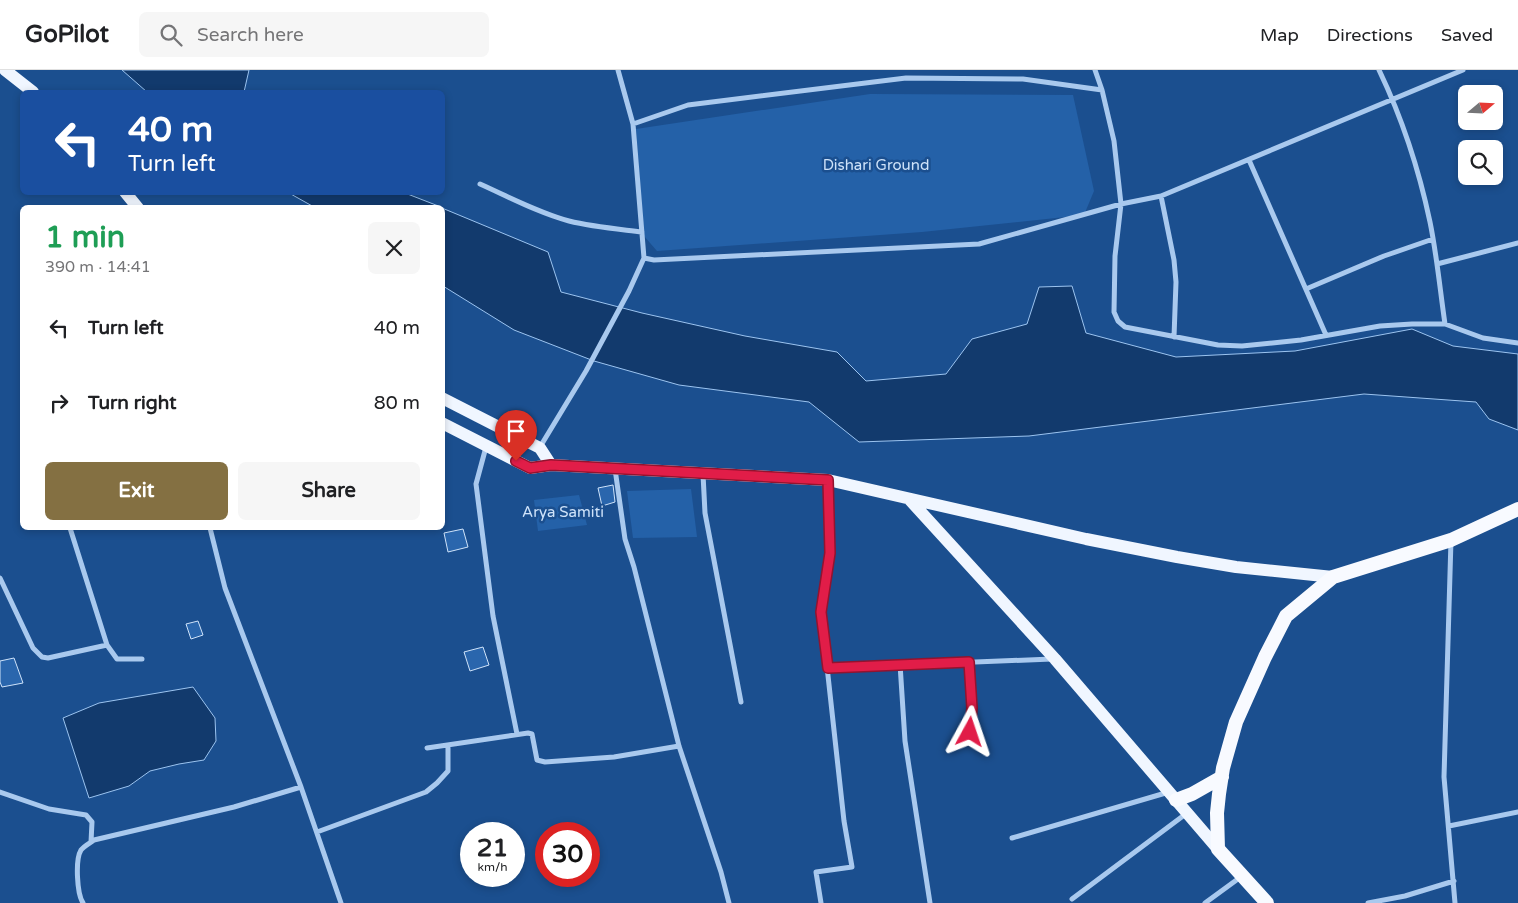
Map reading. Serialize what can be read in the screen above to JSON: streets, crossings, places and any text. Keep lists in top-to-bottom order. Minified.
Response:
{"parks":["Dishari Ground","Arya Samiti"],"north":"right","page":{"header":"GoPilot","search":"Search here","nav":["Map","Directions","Saved"],"turn":["40 m","Turn left"],"heading":["1 min","390 m · 14:41"],"list":[{"name":"Turn left","value":"40 m"},{"name":"Turn right","value":"80 m"}],"buttons":["Exit","Share"],"speed":"21 km/h","limit":"30"}}
